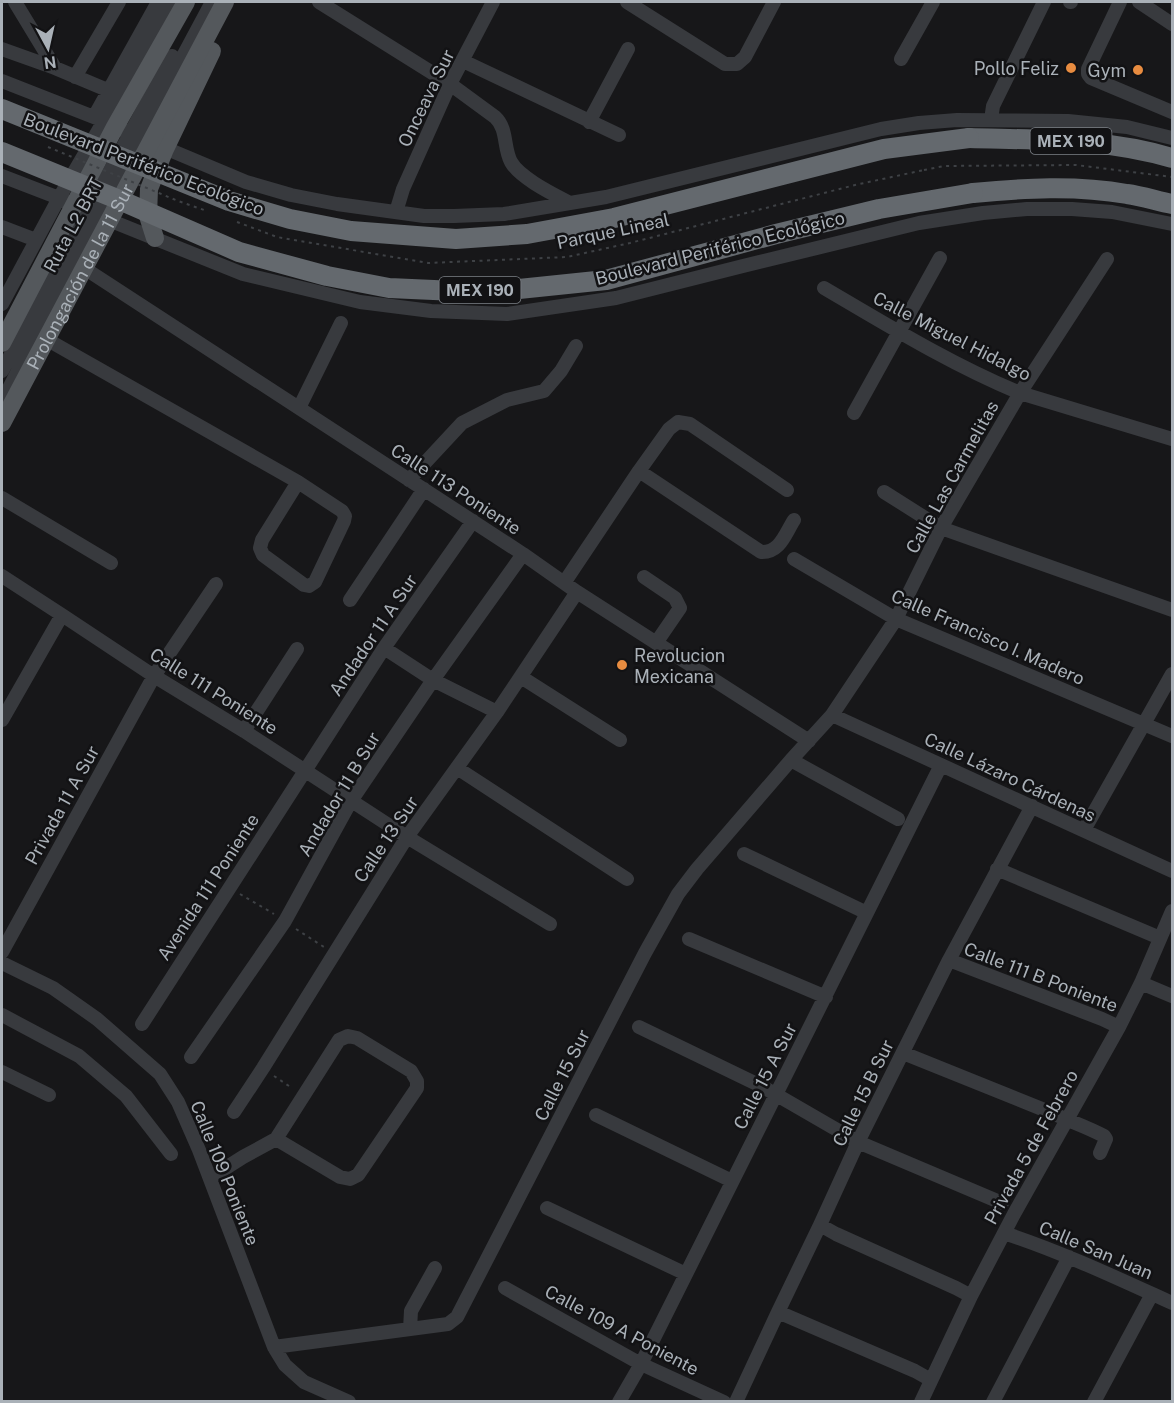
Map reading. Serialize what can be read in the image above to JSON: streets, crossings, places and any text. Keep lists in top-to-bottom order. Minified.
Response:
{"streets":{"highway":["MEX 190","Boulevard Periférico Ecológico"],"main road":["Prolongación de la 11 Sur"],"street":["Onceava Sur","Ruta L2 BRT","Calle Miguel Hidalgo","Calle Las Carmelitas","Calle 113 Poniente","Andador 11 A Sur","Calle Francisco I. Madero","Calle 111 Poniente","Calle Lázaro Cárdenas","Andador 11 B Sur","Privada 11 A Sur","Calle 13 Sur","Avenida 111 Poniente","Calle 111 B Poniente","Calle 15 Sur","Calle 15 A Sur","Calle 15 B Sur","Privada 5 de Febrero","Calle 109 Poniente","Calle San Juan","Calle 109 A Poniente"],"path":["Parque Lineal"]},"crossings":[["Onceava Sur","Boulevard Periférico Ecológico"],["Boulevard Periférico Ecológico","Ruta L2 BRT"],["Boulevard Periférico Ecológico","Prolongación de la 11 Sur"],["Ruta L2 BRT","Prolongación de la 11 Sur"],["Prolongación de la 11 Sur","Calle 113 Poniente"],["Calle Miguel Hidalgo","Calle Las Carmelitas"],["Calle Las Carmelitas","Calle Francisco I. Madero"],["Calle Las Carmelitas","Calle Lázaro Cárdenas"],["Calle Las Carmelitas","Calle 15 Sur"],["Calle 113 Poniente","Andador 11 A Sur"],["Calle 113 Poniente","Andador 11 B Sur"],["Calle 113 Poniente","Calle 13 Sur"],["Calle 113 Poniente","Calle 15 Sur"],["Andador 11 A Sur","Calle 111 Poniente"],["Andador 11 A Sur","Avenida 111 Poniente"],["Calle 111 Poniente","Andador 11 B Sur"],["Calle 111 Poniente","Privada 11 A Sur"],["Calle 111 Poniente","Calle 13 Sur"],["Calle 111 Poniente","Avenida 111 Poniente"],["Calle Lázaro Cárdenas","Calle 15 Sur"],["Calle Lázaro Cárdenas","Calle 15 A Sur"],["Calle Lázaro Cárdenas","Calle 15 B Sur"],["Calle 111 B Poniente","Calle 15 B Sur"],["Calle 111 B Poniente","Privada 5 de Febrero"],["Calle 15 Sur","Calle 109 Poniente"],["Calle 15 A Sur","Calle 109 A Poniente"],["Privada 5 de Febrero","Calle San Juan"]],"places":["Pollo Feliz","Gym","Revolucion Mexicana"],"north":"bottom"}
